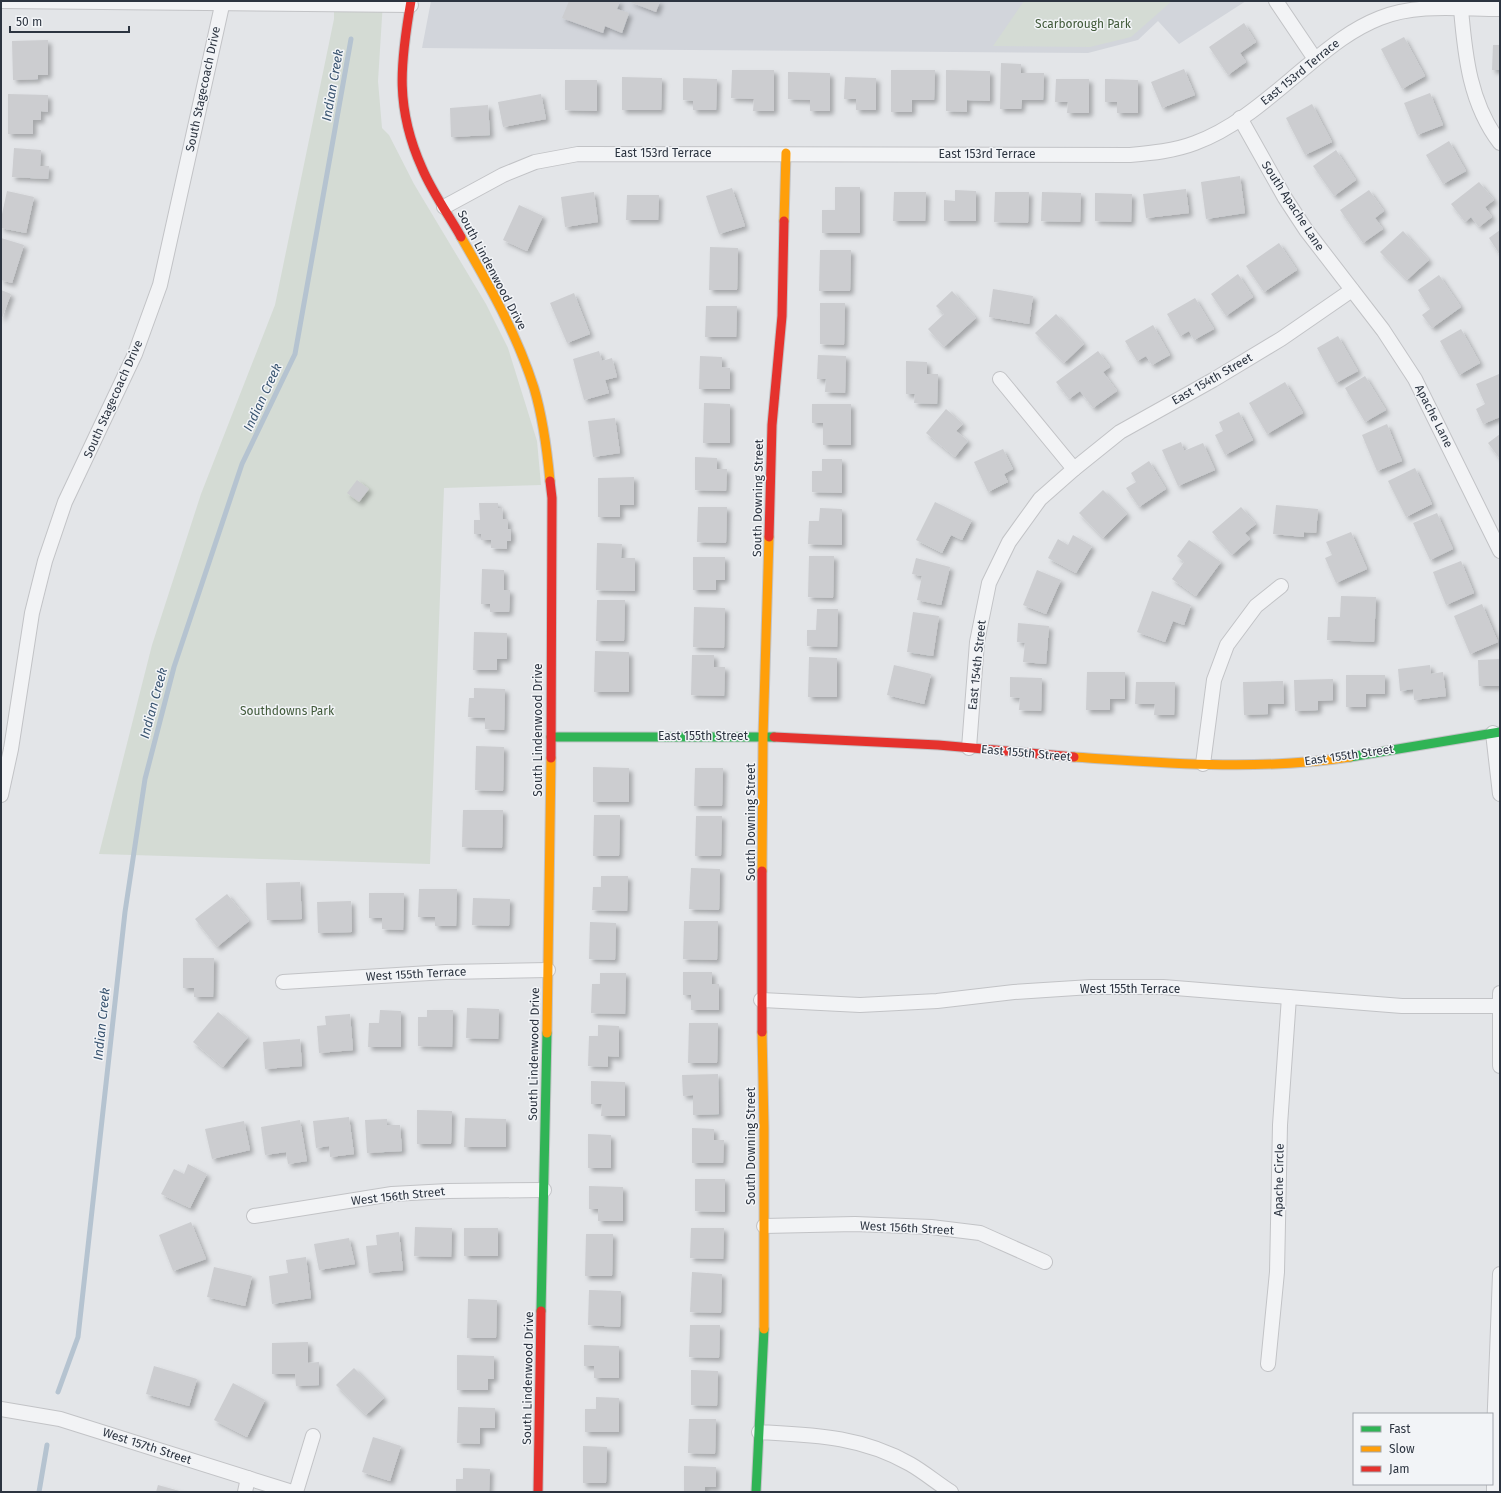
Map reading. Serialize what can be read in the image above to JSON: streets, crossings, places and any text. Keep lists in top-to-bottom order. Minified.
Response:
{"streets":{"street":["East 153rd Terrace","South Stagecoach Drive","South Apache Lane","South Lindenwood Drive","East 154th Street","Apache Lane","South Downing Street","East 155th Street","West 155th Terrace","Apache Circle","West 156th Street","West 157th Street"]},"crossings":[["East 153rd Terrace","South Apache Lane"],["East 153rd Terrace","South Lindenwood Drive"],["East 153rd Terrace","South Downing Street"],["South Apache Lane","East 154th Street"],["South Apache Lane","Apache Lane"],["South Lindenwood Drive","East 155th Street"],["South Lindenwood Drive","West 155th Terrace"],["South Lindenwood Drive","West 156th Street"],["East 154th Street","Apache Lane"],["East 154th Street","East 155th Street"],["South Downing Street","East 155th Street"],["South Downing Street","West 155th Terrace"],["South Downing Street","West 156th Street"],["West 155th Terrace","Apache Circle"]],"water":["Indian Creek"],"parks":["Scarborough Park","Southdowns Park"],"legend":["Fast","Slow","Jam"],"scale_bar":"50 m"}
